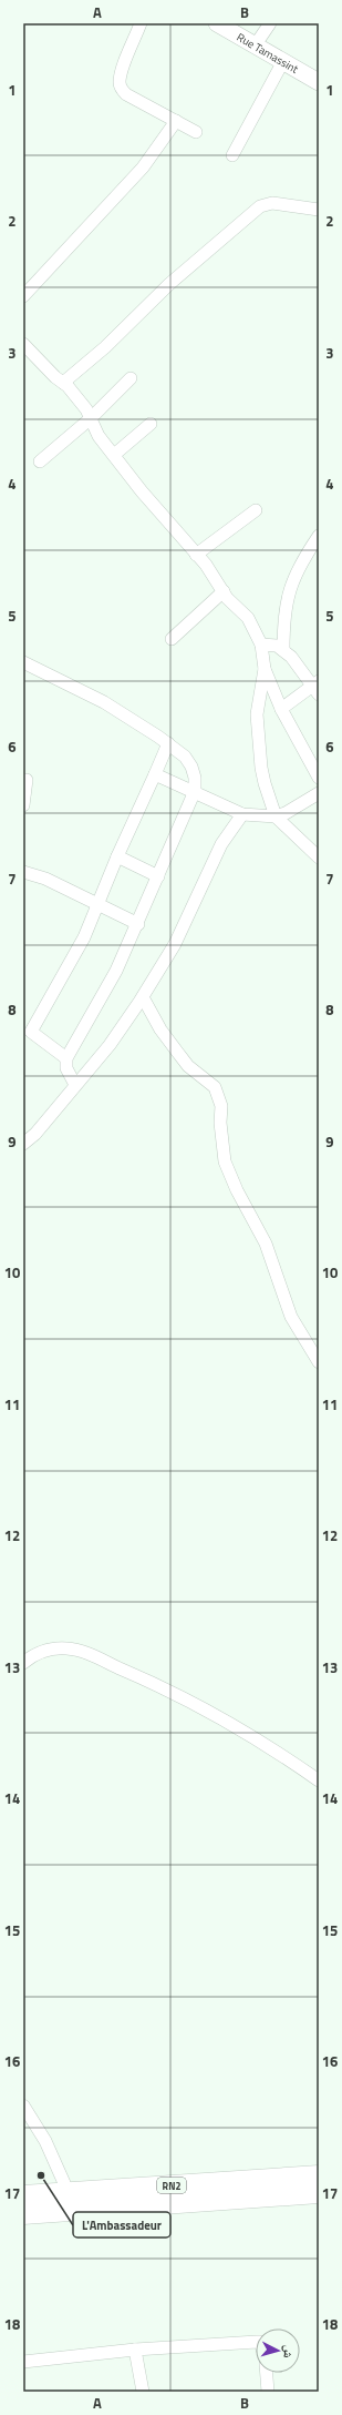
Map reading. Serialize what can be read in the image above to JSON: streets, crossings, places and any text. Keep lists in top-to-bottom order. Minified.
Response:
{"streets":{"highway":["RN2"],"main road":["Rue Tamassint"]},"places":["L'Ambassadeur"],"north":"right","grid":{"columns":["A","B"],"rows":["1","2","3","4","5","6","7","8","9","10","11","12","13","14","15","16","17","18"]}}
